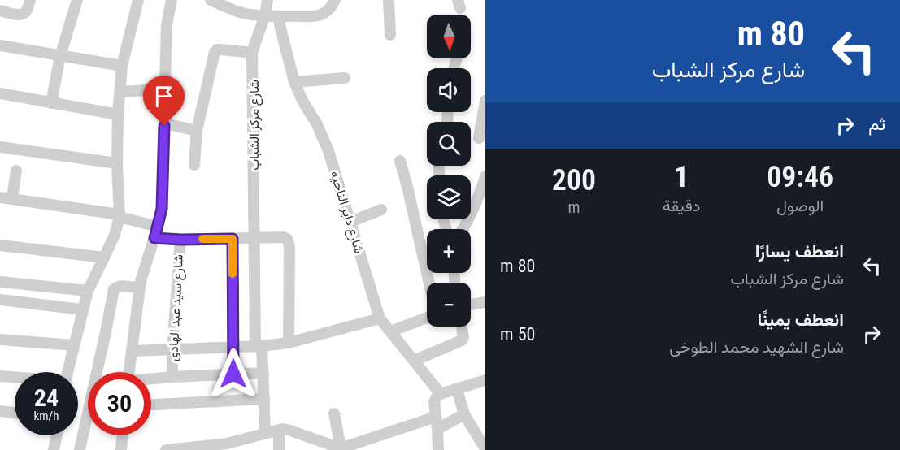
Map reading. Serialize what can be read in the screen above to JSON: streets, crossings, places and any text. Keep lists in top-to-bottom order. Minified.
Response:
{"streets":{"street":["شارع مركز الشباب","شارع داير الناحيه","شارع سيد عبد الهادى"]},"north":"bottom","page":{"turn":["80 m","شارع مركز الشباب"],"map_buttons":["+","−"],"then":"ثم","eta":["09:46","الوصول","1","دقيقة","200","m"],"list":[{"name":"انعطف يسارًا","note":"شارع مركز الشباب","value":"80 m"},{"name":"انعطف يمينًا","note":"شارع الشهيد محمد الطوخى","value":"50 m"}],"speed":"24 km/h","limit":"30"}}
